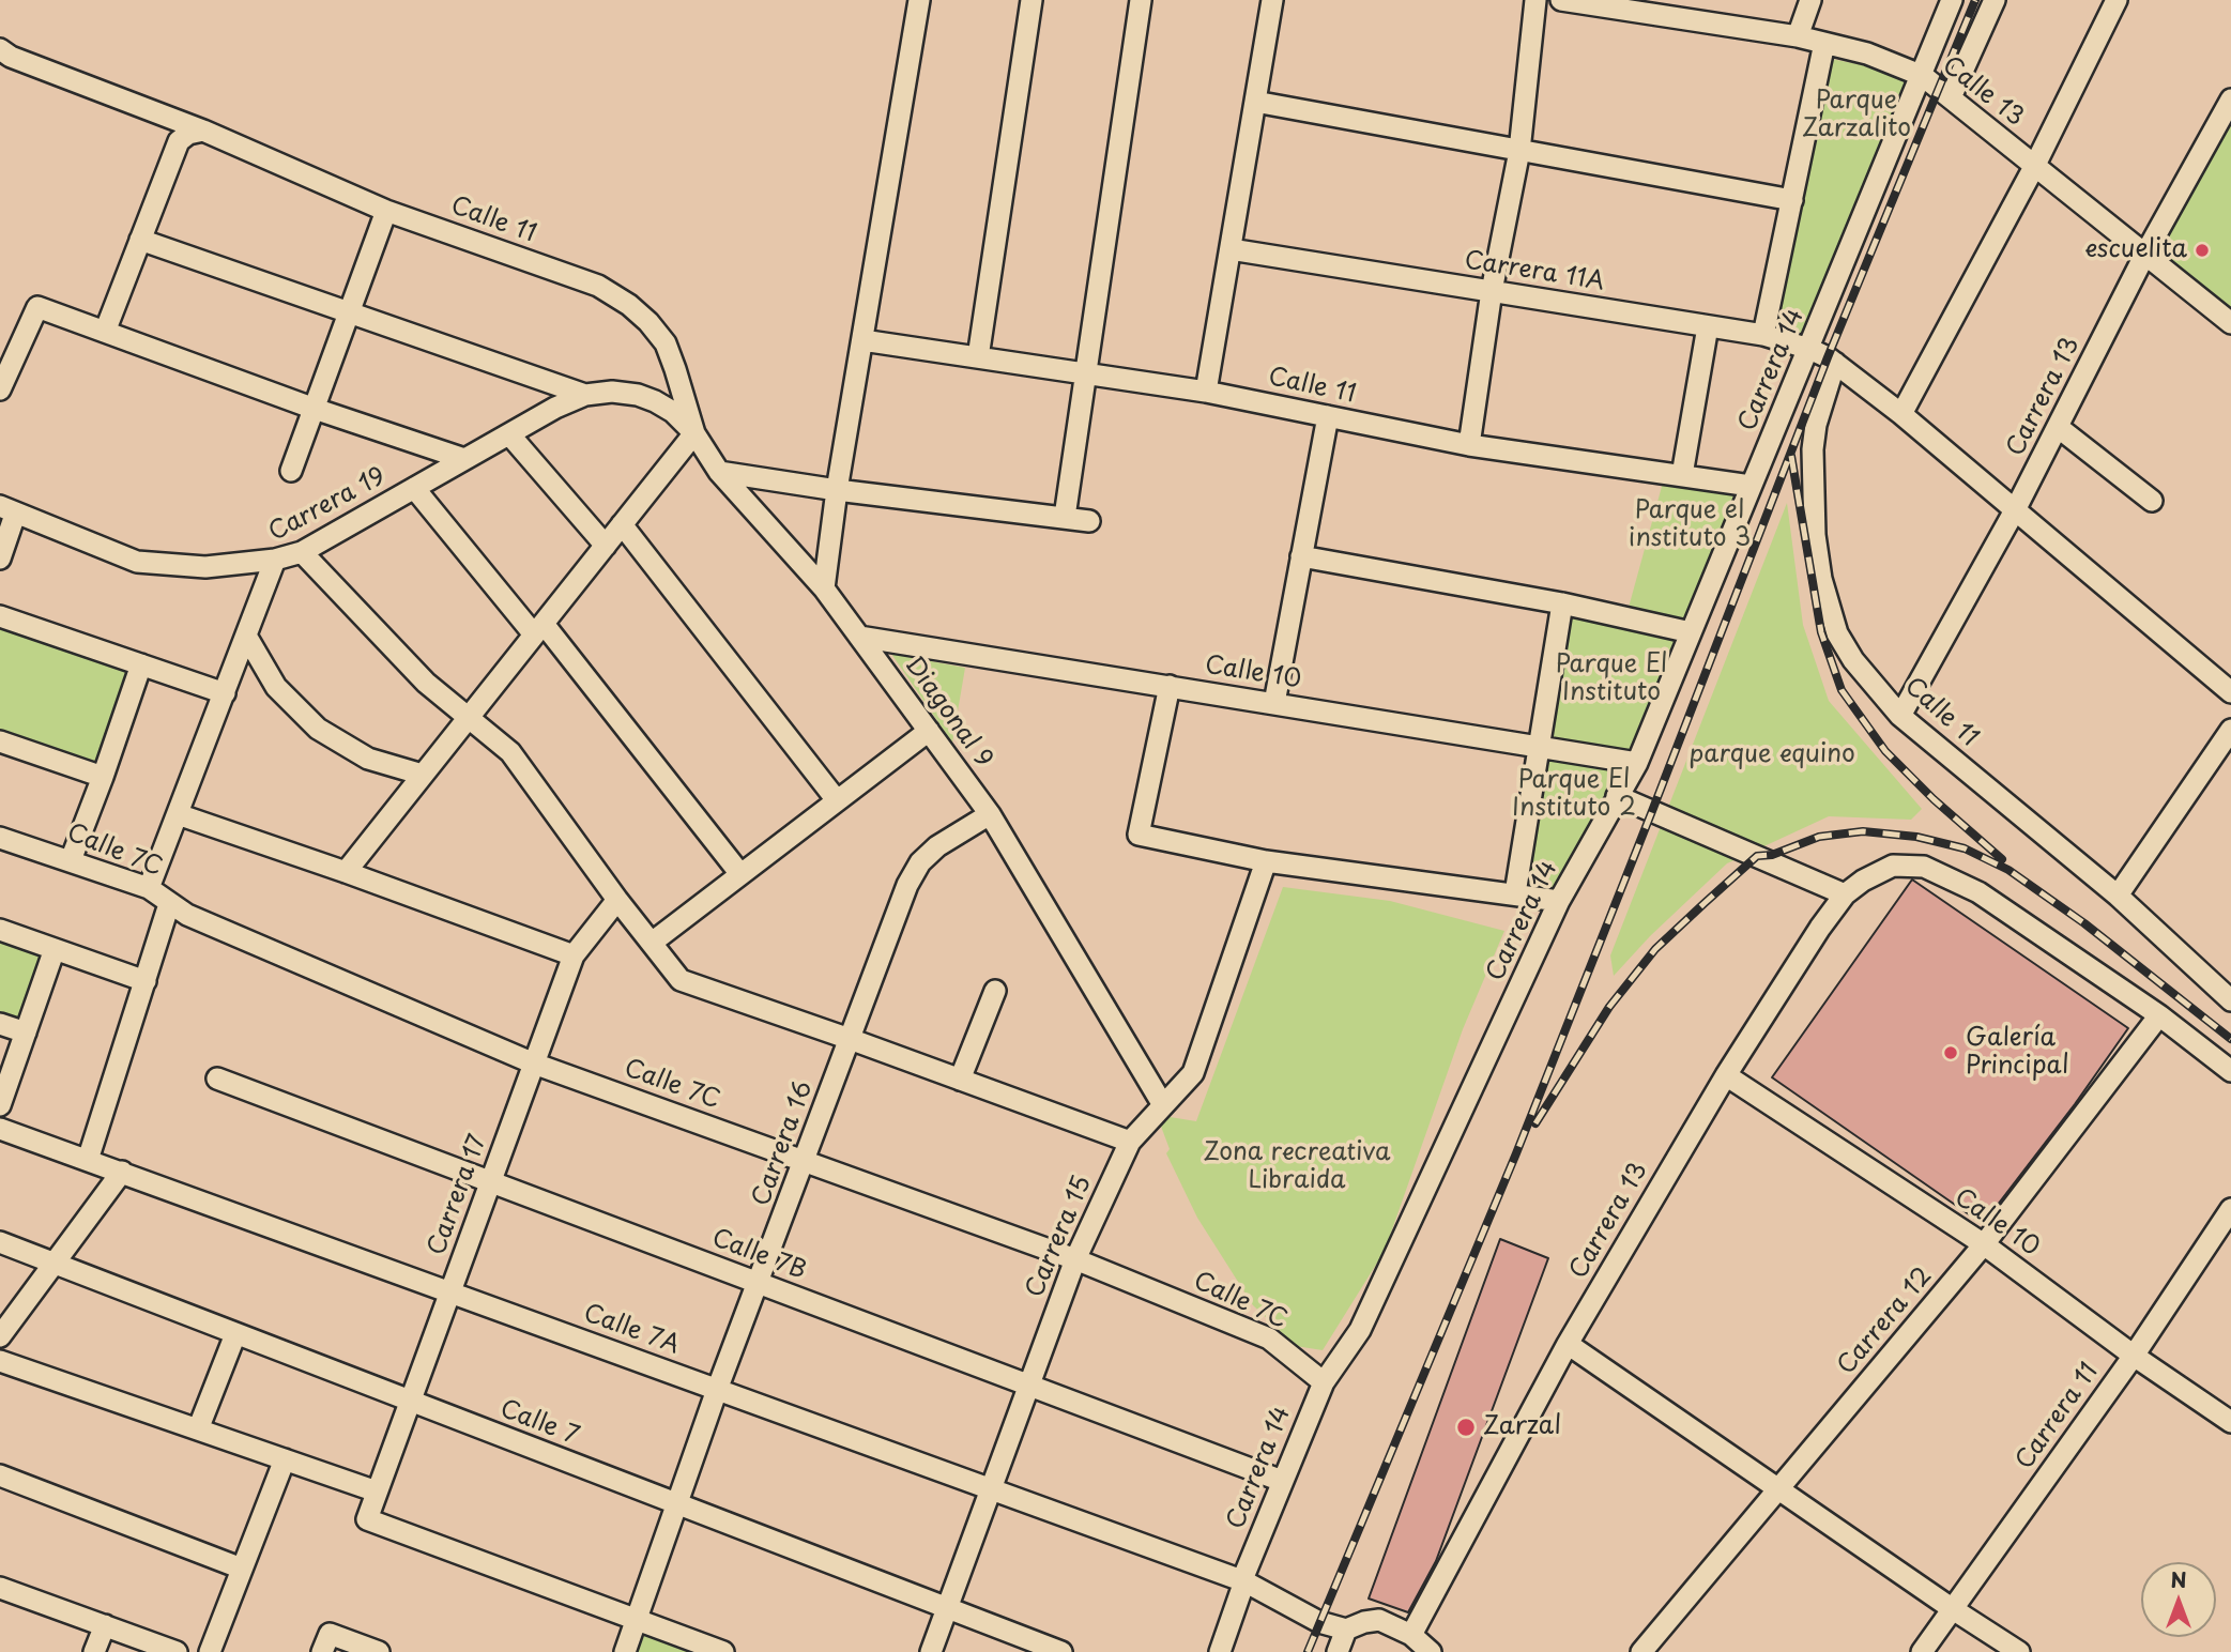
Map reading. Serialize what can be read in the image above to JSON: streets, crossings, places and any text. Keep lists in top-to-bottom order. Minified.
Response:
{"streets":{"street":["Calle 13","Calle 11","Carrera 11A","Carrera 14","Carrera 13","Carrera 19","Calle 10","Diagonal 9","Calle 7C","Carrera 16","Carrera 17","Carrera 15","Calle 7B","Carrera 12","Calle 7A","Carrera 11","Calle 7"]},"crossings":[["Calle 13","Carrera 14"],["Calle 13","Carrera 13"],["Calle 11","Carrera 11A"],["Calle 11","Carrera 14"],["Calle 11","Carrera 13"],["Calle 11","Diagonal 9"],["Carrera 11A","Carrera 14"],["Carrera 14","Calle 10"],["Carrera 14","Calle 7C"],["Carrera 14","Calle 7B"],["Carrera 14","Calle 7A"],["Carrera 13","Calle 10"],["Carrera 13","Carrera 12"],["Carrera 19","Diagonal 9"],["Carrera 19","Calle 7C"],["Calle 10","Diagonal 9"],["Calle 10","Carrera 12"],["Calle 10","Carrera 11"],["Diagonal 9","Carrera 16"],["Diagonal 9","Carrera 15"],["Calle 7C","Carrera 16"],["Calle 7C","Carrera 17"],["Calle 7C","Carrera 15"],["Carrera 16","Carrera 17"],["Carrera 16","Calle 7B"],["Carrera 16","Calle 7A"],["Carrera 16","Calle 7"],["Carrera 17","Calle 7B"],["Carrera 17","Calle 7A"],["Carrera 17","Calle 7"],["Carrera 15","Calle 7B"],["Carrera 15","Calle 7A"],["Carrera 15","Calle 7"]],"parks":["Parque Zarzalito","Parque el instituto 3","Parque El Instituto","parque equino","Parque El Instituto 2","Zona recreativa Libraida"],"places":["escuelita","Galería Principal","Zarzal"],"north":"top"}
